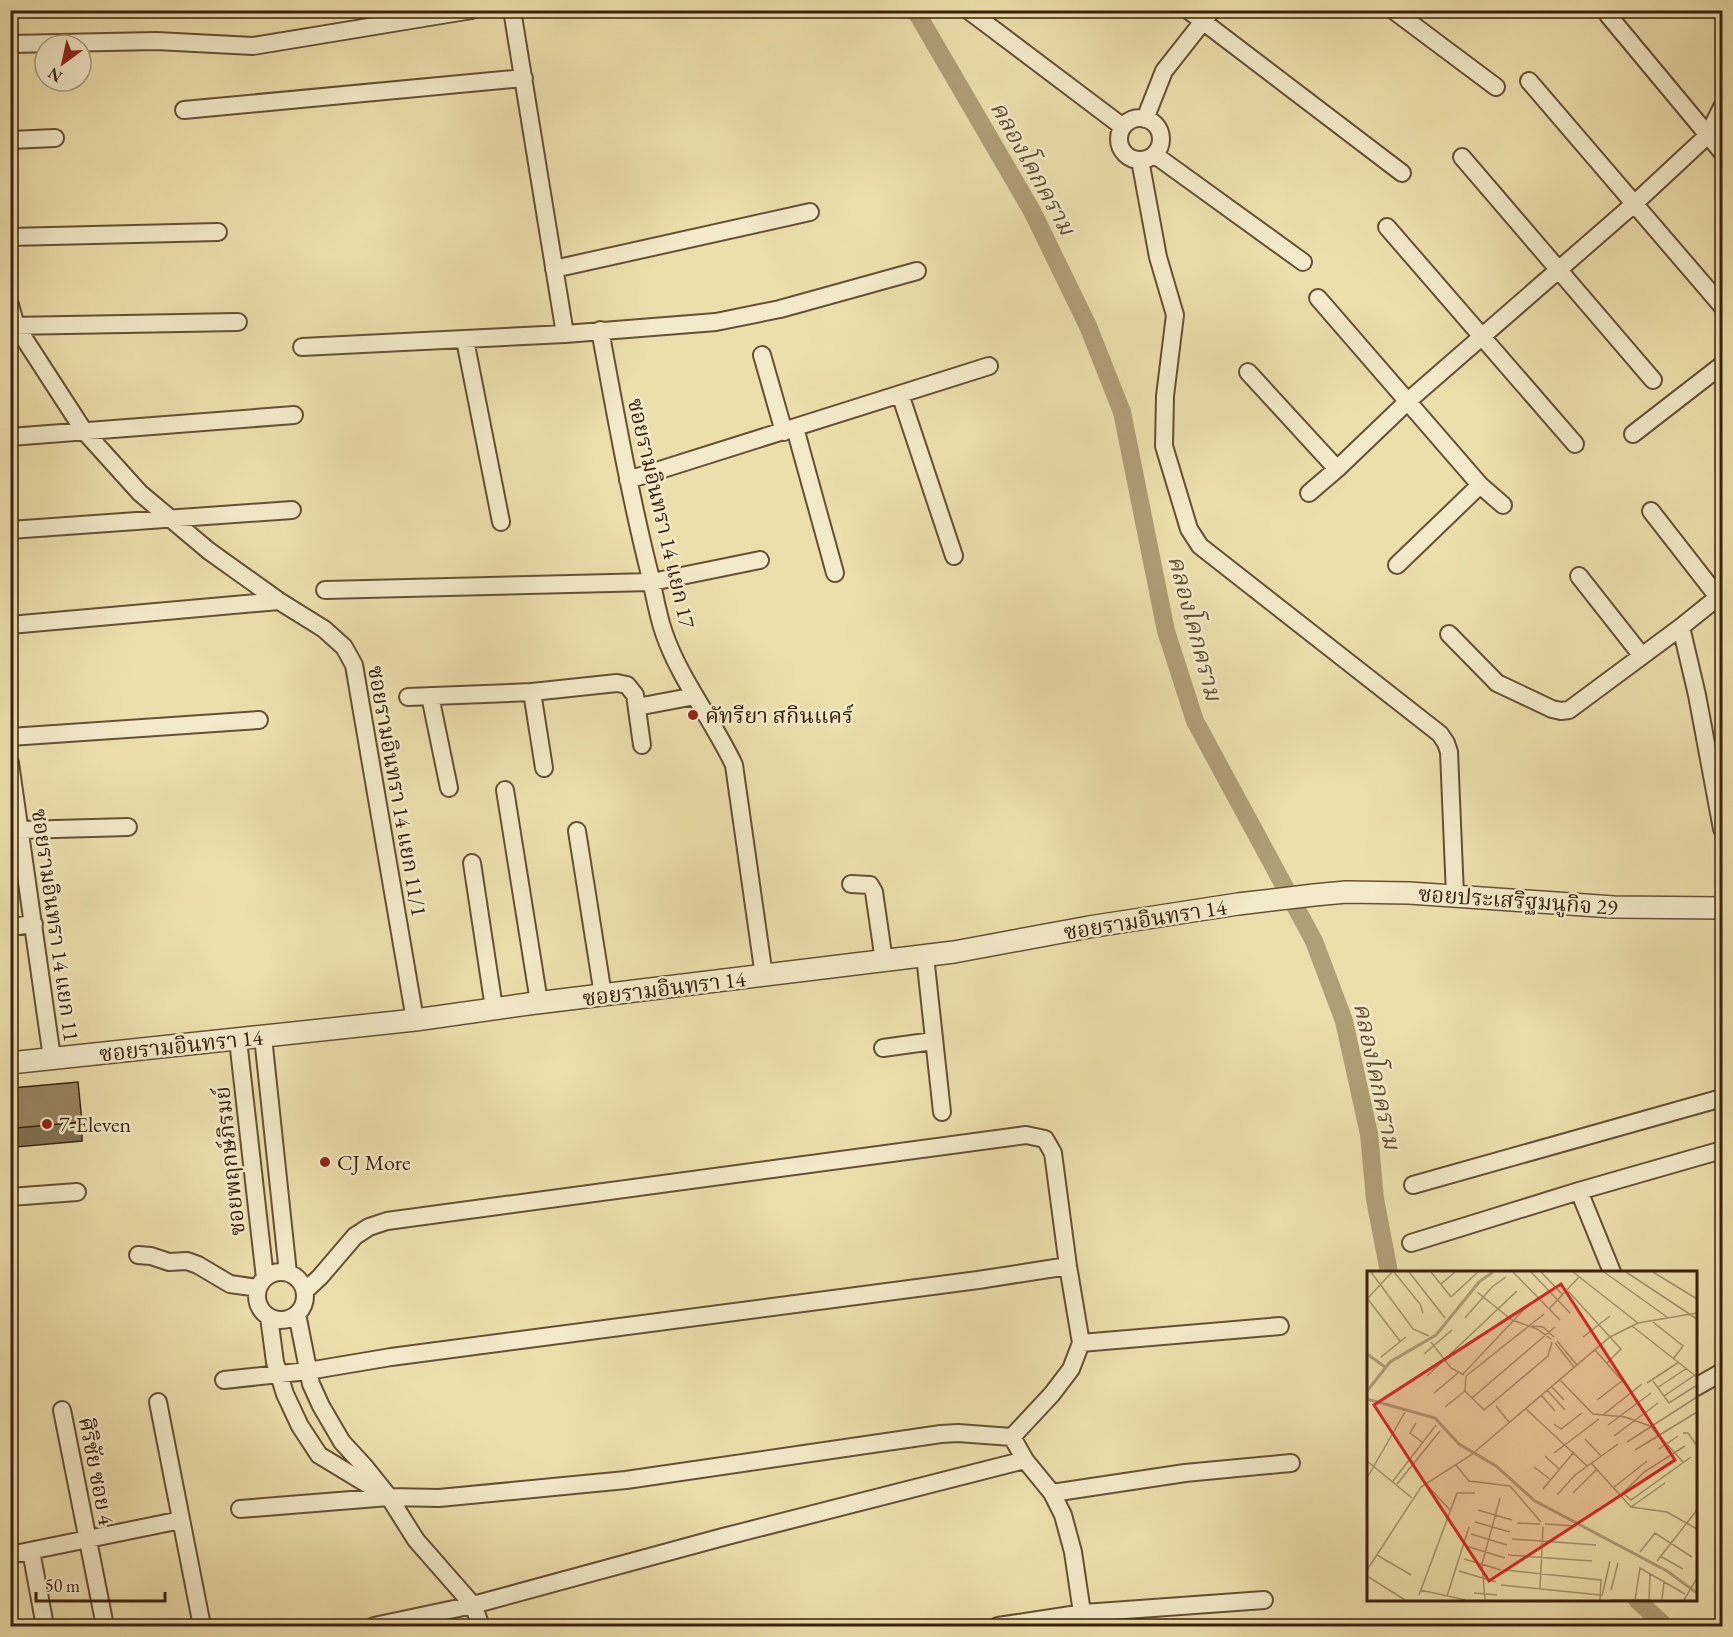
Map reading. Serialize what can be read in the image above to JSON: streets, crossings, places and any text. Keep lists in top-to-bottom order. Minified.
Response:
{"streets":{"street":["ซอยรามอินทรา 14 แยก 17","ซอยรามอินทรา 14 แยก 11/1","ซอยประเสริฐมนูกิจ 29","ซอยรามอินทรา 14","ซอยรามอินทรา 14 แยก 11","ซอยพฤกษ์ภิรมย์","ศิริชัย ซอย 4"]},"crossings":[["ซอยรามอินทรา 14 แยก 17","ซอยรามอินทรา 14"],["ซอยรามอินทรา 14 แยก 11/1","ซอยรามอินทรา 14"],["ซอยประเสริฐมนูกิจ 29","ซอยรามอินทรา 14"],["ซอยรามอินทรา 14","ซอยรามอินทรา 14 แยก 11"],["ซอยรามอินทรา 14","ซอยพฤกษ์ภิรมย์"]],"water":["คลองโคกคราม"],"places":["คัทรียา สกินแคร์","7-Eleven","CJ More"],"scale_bar":"50 m","north":"bottom left"}
